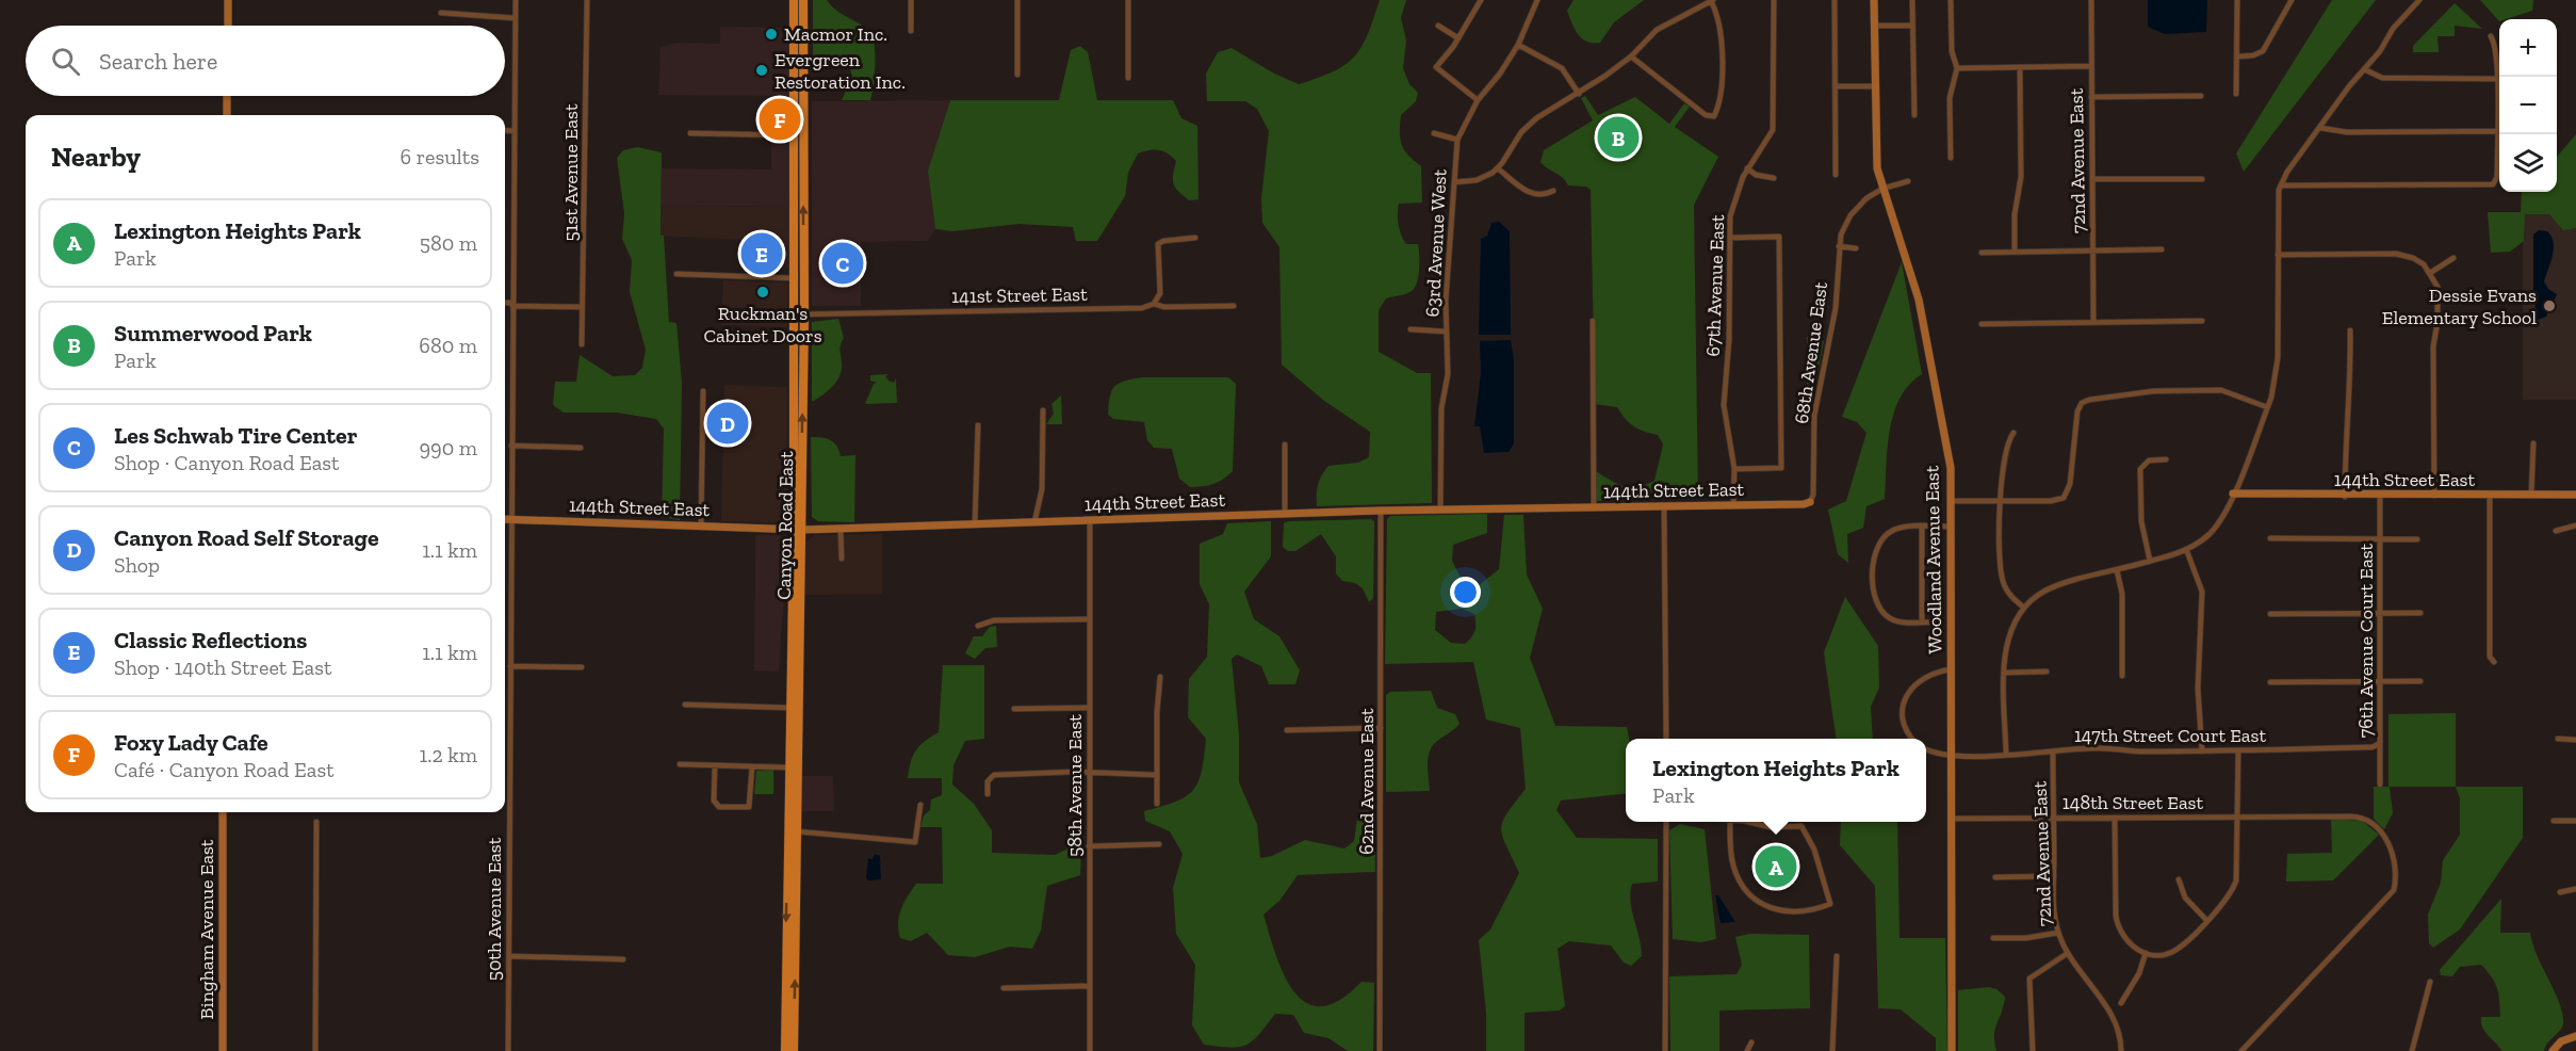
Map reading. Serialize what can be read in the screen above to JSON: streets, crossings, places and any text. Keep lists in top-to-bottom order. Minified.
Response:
{"streets":{"main road":["Canyon Road East"],"street":["72nd Avenue East","51st Avenue East","63rd Avenue West","67th Avenue East","141st Street East","68th Avenue East","144th Street East","Woodland Avenue East","76th Avenue Court East","147th Street Court East","62nd Avenue East","58th Avenue East","148th Street East","50th Avenue East","Bingham Avenue East"]},"crossings":[["72nd Avenue East","147th Street Court East"],["72nd Avenue East","148th Street East"],["63rd Avenue West","144th Street East"],["67th Avenue East","144th Street East"],["141st Street East","Canyon Road East"],["68th Avenue East","144th Street East"],["68th Avenue East","Woodland Avenue East"],["144th Street East","Canyon Road East"],["144th Street East","76th Avenue Court East"],["144th Street East","62nd Avenue East"],["144th Street East","58th Avenue East"],["144th Street East","50th Avenue East"],["Woodland Avenue East","147th Street Court East"],["Woodland Avenue East","148th Street East"],["76th Avenue Court East","147th Street Court East"]],"places":["Macmor Inc.","Evergreen Restoration Inc.","Ruckman's Cabinet Doors","Dessie Evans Elementary School"],"page":{"map_buttons":["+","−"],"search":"Search here","pins":["F","B","E","C","D","A"],"heading":["Nearby","6 results"],"list":[{"mark":"A","name":"Lexington Heights Park","note":"Park","value":"580 m"},{"mark":"B","name":"Summerwood Park","note":"Park","value":"680 m"},{"mark":"C","name":"Les Schwab Tire Center","note":"Shop · Canyon Road East","value":"990 m"},{"mark":"D","name":"Canyon Road Self Storage","note":"Shop","value":"1.1 km"},{"mark":"E","name":"Classic Reflections","note":"Shop · 140th Street East","value":"1.1 km"},{"mark":"F","name":"Foxy Lady Cafe","note":"Café · Canyon Road East","value":"1.2 km"}],"popup":["Lexington Heights Park","Park"]}}
